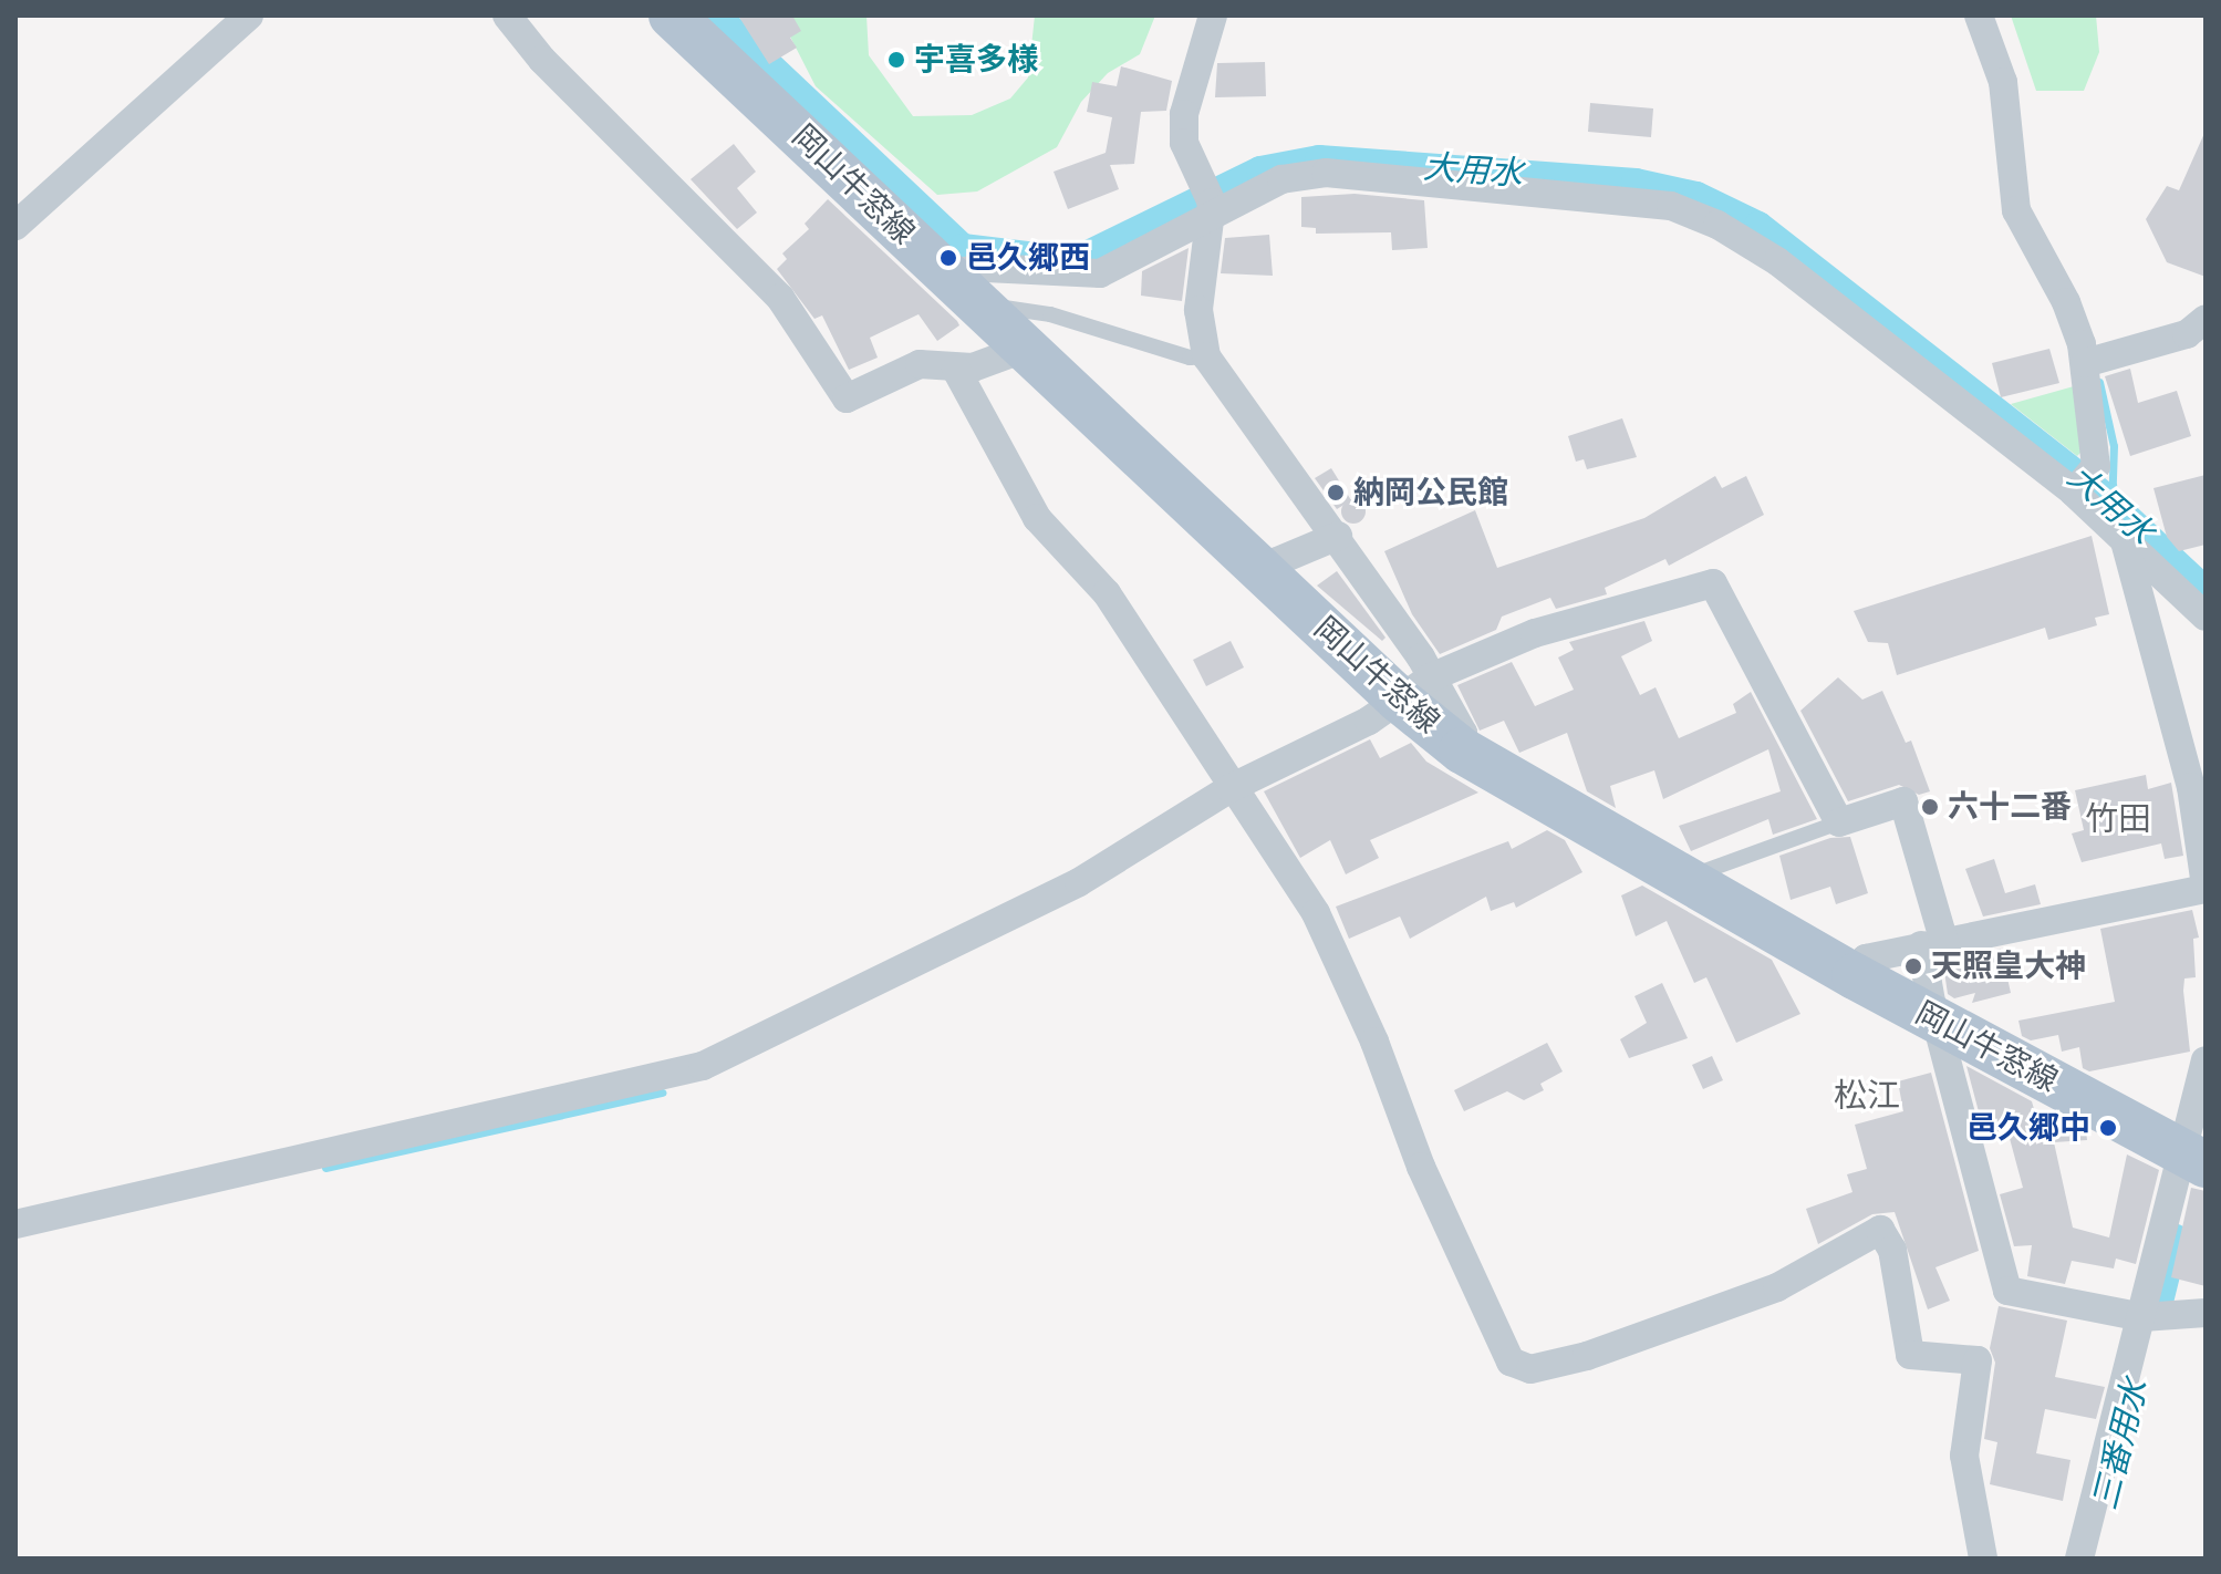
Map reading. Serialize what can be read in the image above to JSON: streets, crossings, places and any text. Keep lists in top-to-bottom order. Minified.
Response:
{"streets":{"main road":["岡山牛窓線"]},"districts":["竹田","松江"],"water":["大用水","三番用水"],"places":["宇喜多様","邑久郷西","納岡公民館","六十二番","天照皇大神","邑久郷中"]}
